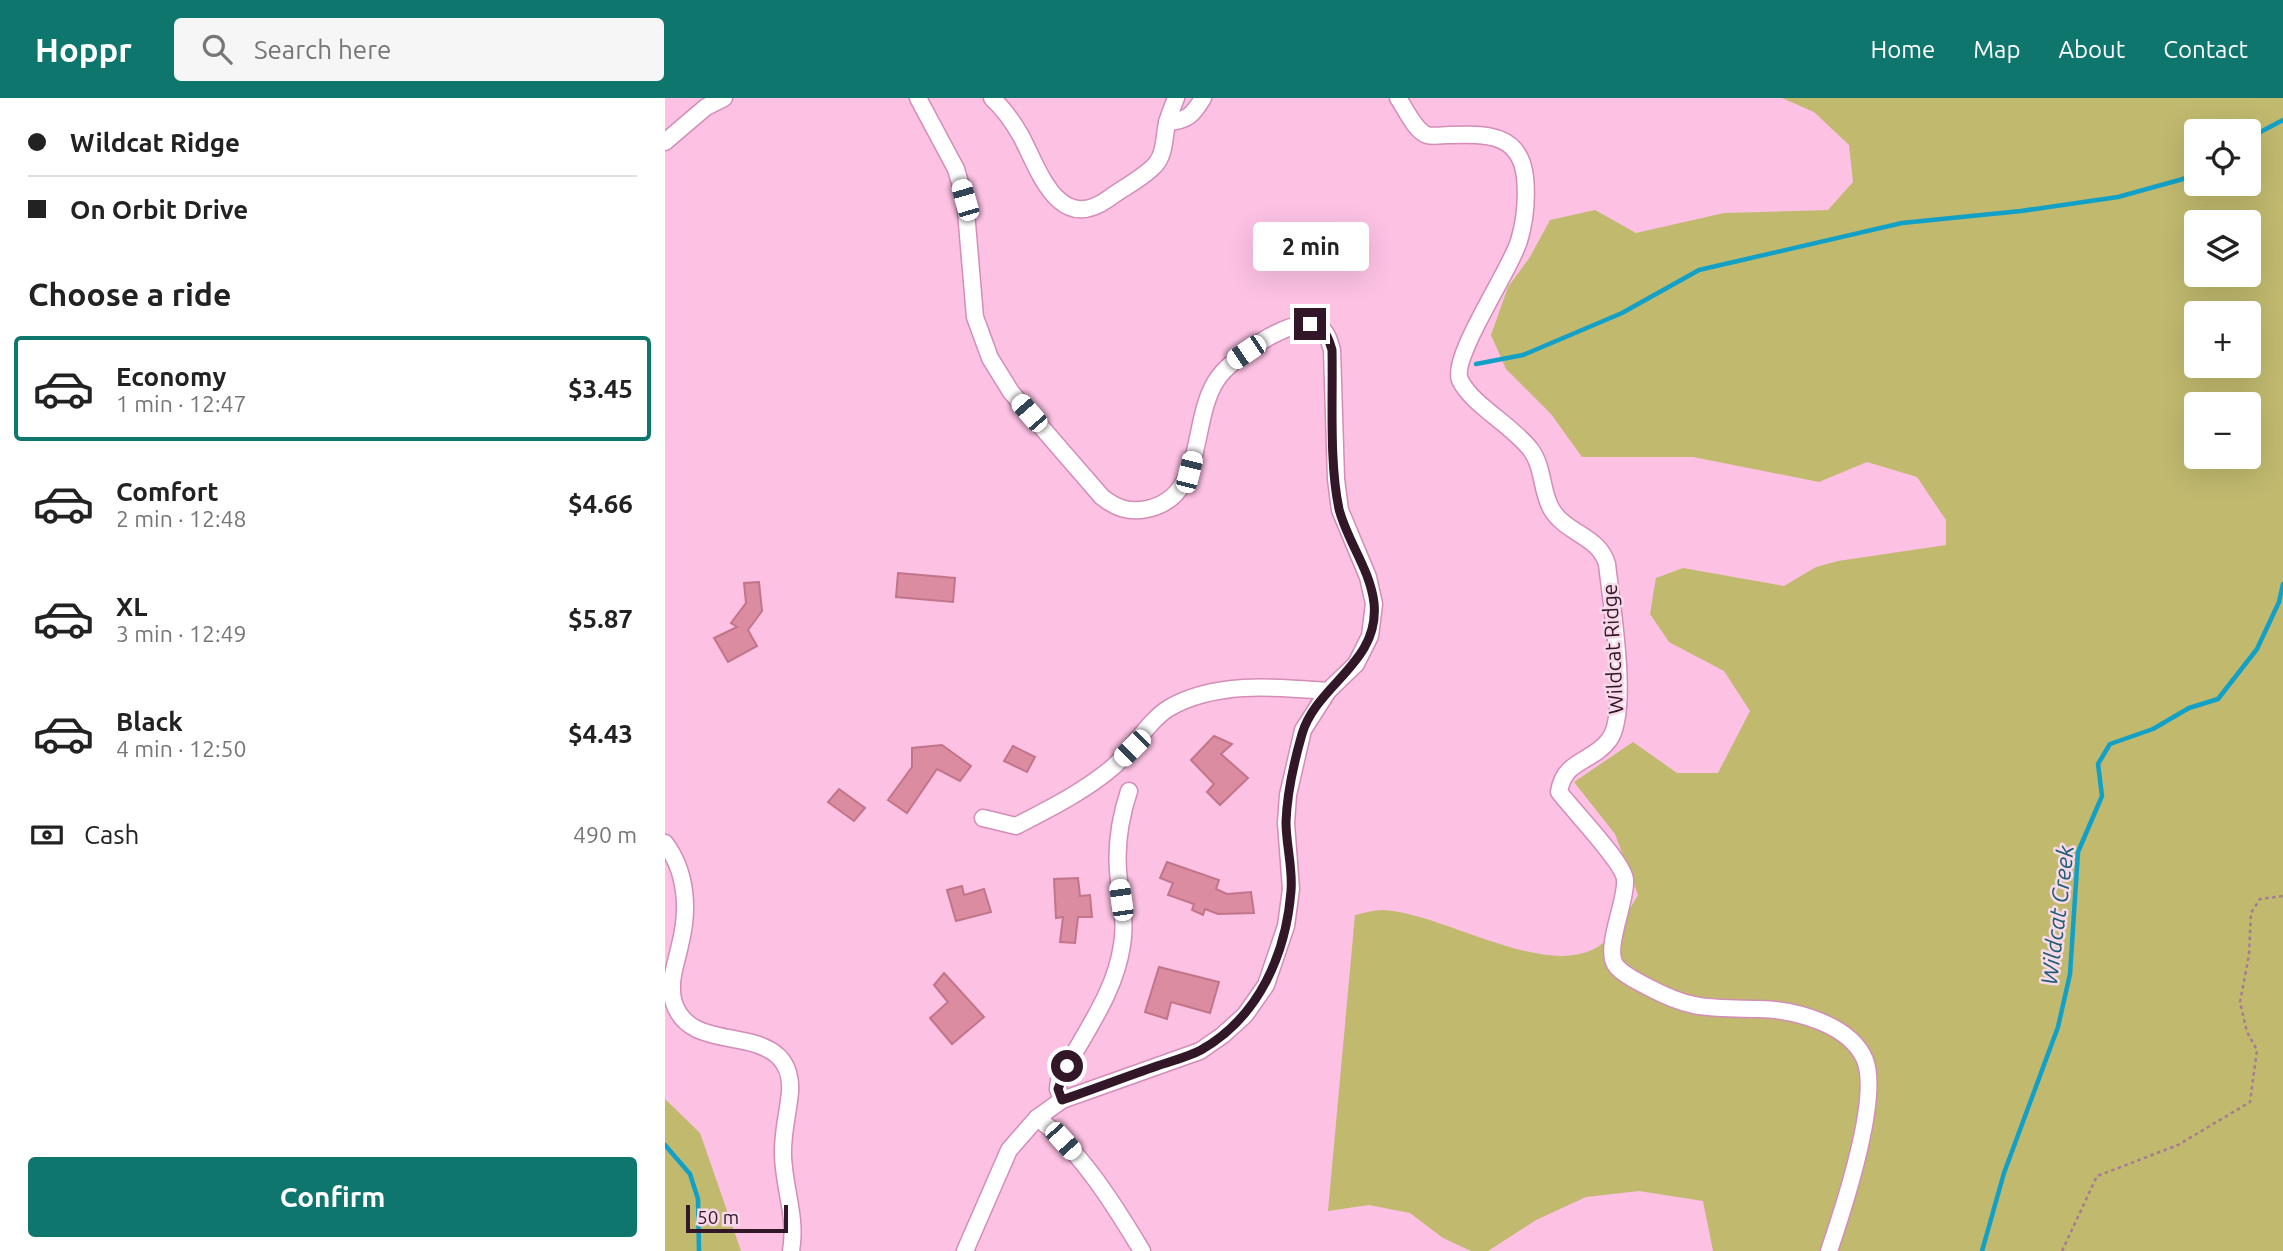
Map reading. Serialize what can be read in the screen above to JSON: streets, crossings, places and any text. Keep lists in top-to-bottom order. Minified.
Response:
{"streets":{"street":["Wildcat Ridge"]},"water":["Wildcat Creek"],"scale_bar":"50 m","page":{"header":"Hoppr","search":"Search here","nav":["Home","Map","About","Contact"],"banner":["Wildcat Ridge","On Orbit Drive"],"map_buttons":["+","−"],"bubble":"2 min","heading":"Choose a ride","list":[{"name":"Economy","note":"1 min · 12:47","value":"$3.45"},{"name":"Comfort","note":"2 min · 12:48","value":"$4.66"},{"name":"XL","note":"3 min · 12:49","value":"$5.87"},{"name":"Black","note":"4 min · 12:50","value":"$4.43"}],"pay":["Cash","490 m"],"buttons":"Confirm","scale":"50 m"}}
